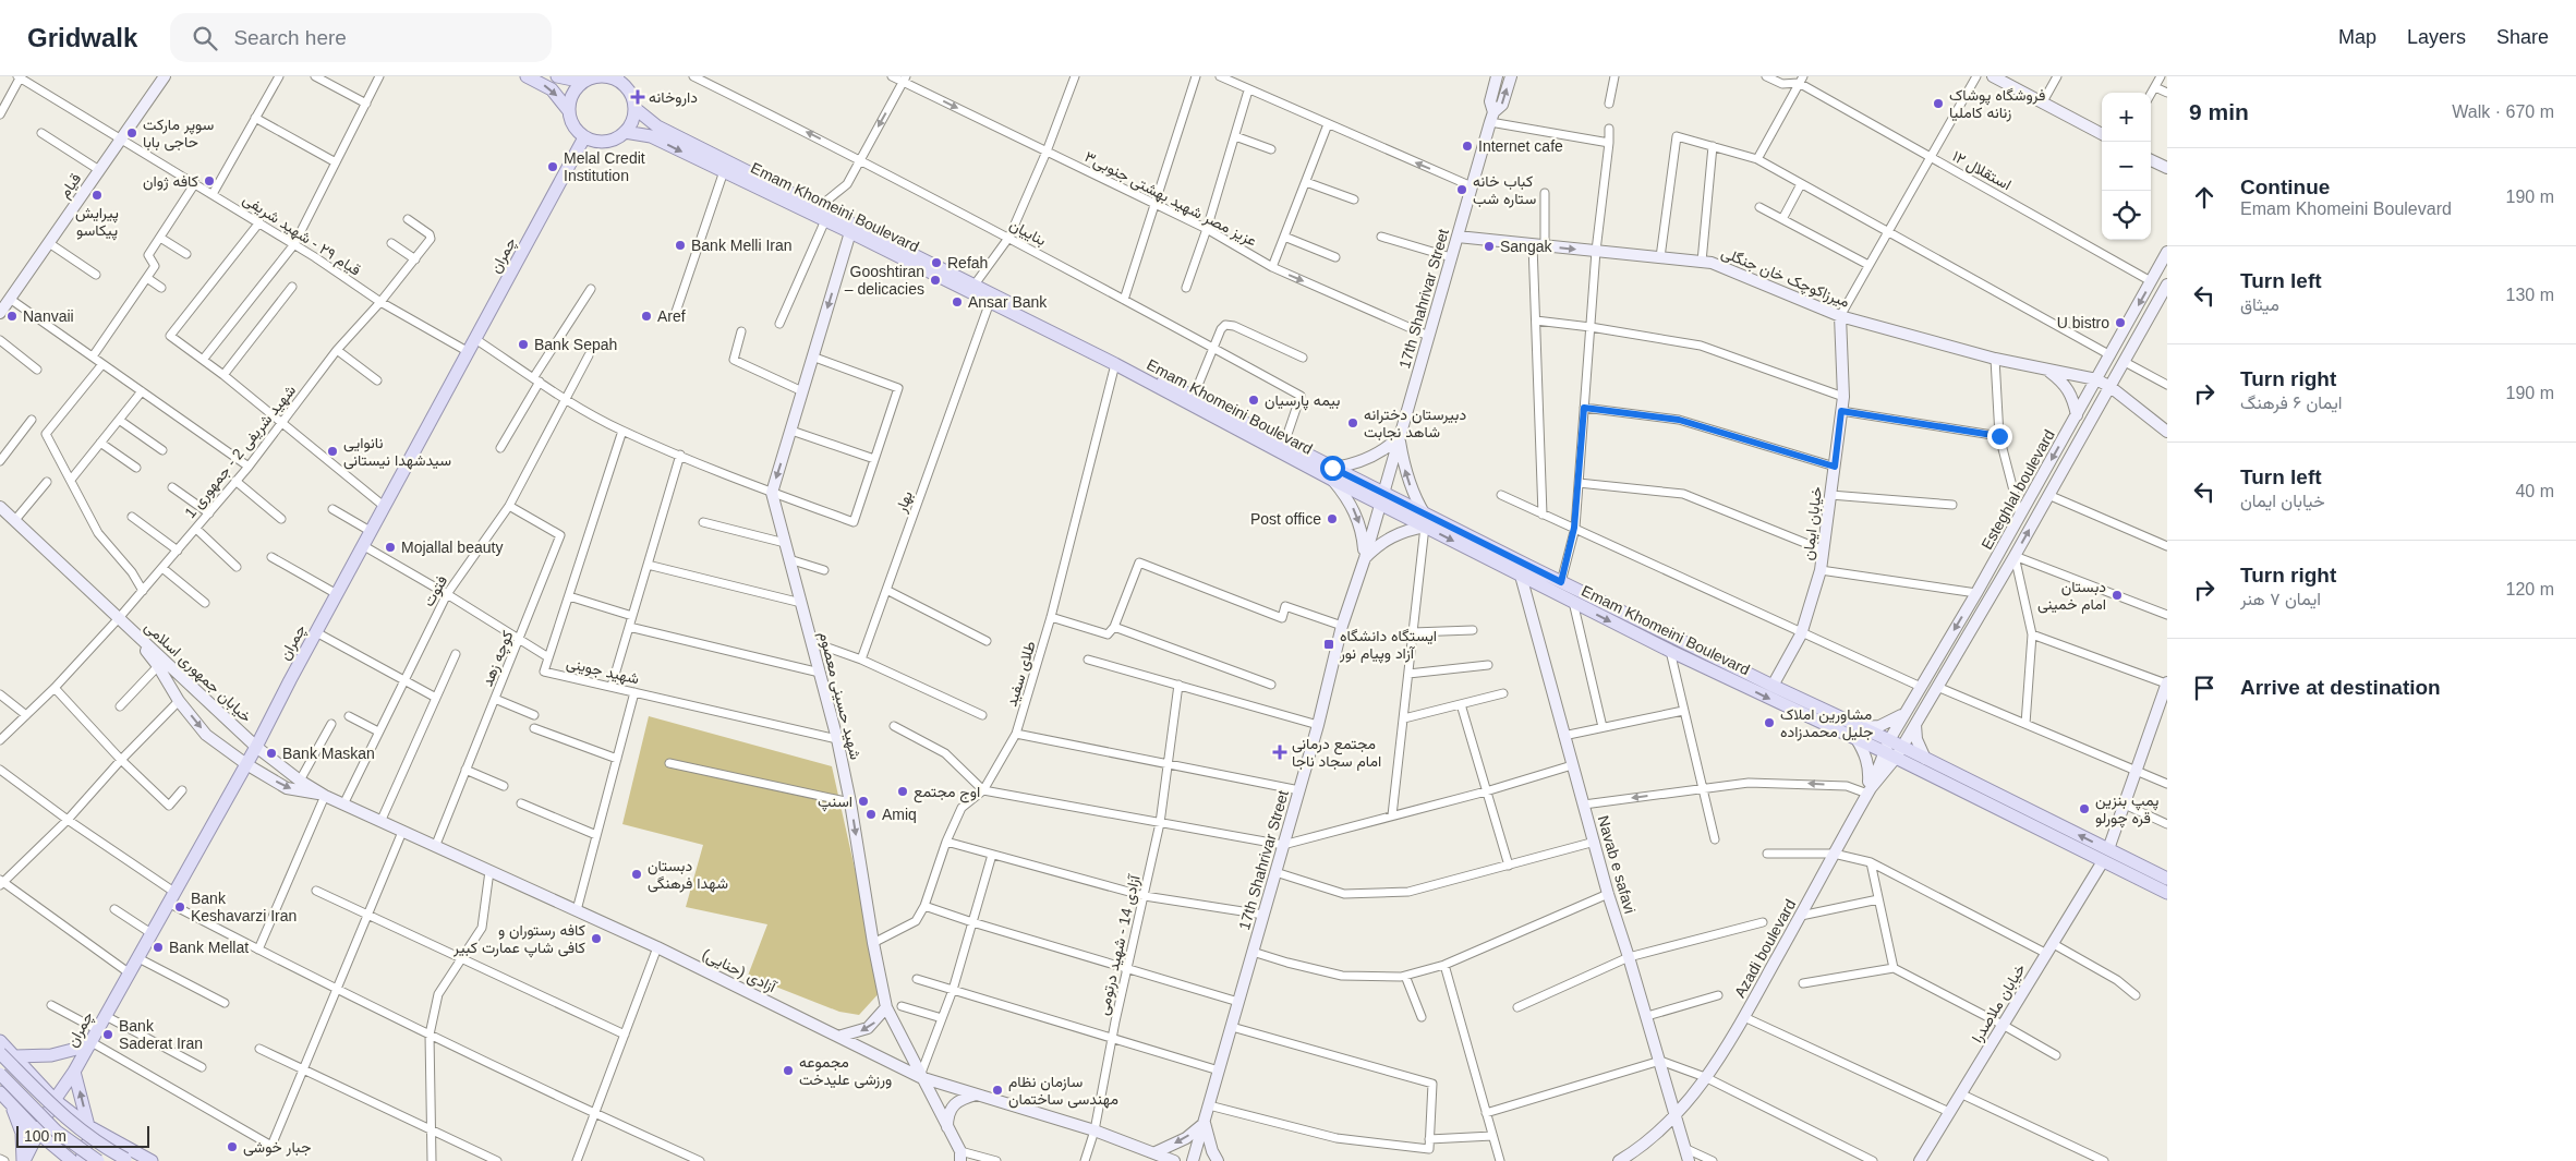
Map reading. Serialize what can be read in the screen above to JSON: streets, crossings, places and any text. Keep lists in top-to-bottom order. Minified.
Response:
{"streets":{"main road":["قیام","Emam Khomeini Boulevard","چمران","میرزاکوچک خان جنگلی","17th Shahrivar Street","Esteghlal boulevard","خیابان ایمان","خیابان جمهوری اسلامی","شهید حسینی معصوم","Navab e safavi","Azadi boulevard","آزادی (حنایی)","خیابان ملاصدرا"],"street":["استقلال ۱۲","عزیز مصر شهید بهشتی جنوبی۳","بناییان","قیام ۲۹ - شهید شریفی","شهید شریفی 2 - جمهوری 1","بهار","فتوت","کوچه زهد","شهید جوینی","طلای سفید","آزادی 14 - شهید درتومی"]},"crossings":[["استقلال ۱۲","Esteghlal boulevard"],["قیام","قیام ۲۹ - شهید شریفی"],["عزیز مصر شهید بهشتی جنوبی۳","17th Shahrivar Street"],["Emam Khomeini Boulevard","بناییان"],["Emam Khomeini Boulevard","چمران"],["Emam Khomeini Boulevard","17th Shahrivar Street"],["Emam Khomeini Boulevard","Esteghlal boulevard"],["Emam Khomeini Boulevard","بهار"],["Emam Khomeini Boulevard","خیابان ایمان"],["Emam Khomeini Boulevard","طلای سفید"],["Emam Khomeini Boulevard","Navab e safavi"],["Emam Khomeini Boulevard","Azadi boulevard"],["Emam Khomeini Boulevard","خیابان ملاصدرا"],["قیام ۲۹ - شهید شریفی","چمران"],["قیام ۲۹ - شهید شریفی","شهید شریفی 2 - جمهوری 1"],["چمران","خیابان جمهوری اسلامی"],["چمران","آزادی (حنایی)"],["میرزاکوچک خان جنگلی","17th Shahrivar Street"],["میرزاکوچک خان جنگلی","Esteghlal boulevard"],["میرزاکوچک خان جنگلی","خیابان ایمان"],["شهید شریفی 2 - جمهوری 1","خیابان جمهوری اسلامی"],["Esteghlal boulevard","Azadi boulevard"],["فتوت","کوچه زهد"],["فتوت","آزادی (حنایی)"],["کوچه زهد","آزادی (حنایی)"],["شهید جوینی","شهید حسینی معصوم"],["خیابان جمهوری اسلامی","آزادی (حنایی)"],["طلای سفید","شهید حسینی معصوم"],["شهید حسینی معصوم","آزادی (حنایی)"],["Navab e safavi","Azadi boulevard"],["آزادی 14 - شهید درتومی","آزادی (حنایی)"]],"one_way":["عزیز مصر شهید بهشتی جنوبی۳"],"places":{"health":["داروخانه","مجتمع درمانی امام سجاد ناجا"],"other":["فروشگاه پوشاک زنانه کاملیا","سوپر مارکت حاجی بابا","Internet cafe","Melal Credit Institution","کافه ژوان","کباب خانه ستاره شب","پیرایش پیکاسو","Bank Melli Iran","Sangak","Refah","Gooshtiran – delicacies","Ansar Bank","Nanvaii","Aref","U bistro","Bank Sepah","بیمه پارسیان","دبیرستان دخترانه شاهد نجابت","نانوایی سیدشهدا نیستانی","Post office","Mojallal beauty","دبستان امام خمینی","مشاورین املاک جلیل محمدزاده","Bank Maskan","اوج مجتمع","اسنپ","پمپ بنزین قره چورلو","Amiq","دبستان شهدا فرهنگی","Bank Keshavarzi Iran","کافه رستوران و کافی شاپ عمارت کبیر","Bank Mellat","Bank Saderat Iran","مجموعه ورزشی علیدخت","سازمان نظام مهندسی ساختمان","جبار خوشی"],"transit":["ایستگاه دانشگاه آزاد وپیام نور"]},"scale_bar":"100 m","page":{"header":"Gridwalk","search":"Search here","nav":["Map","Layers","Share"],"heading":["9 min","Walk · 670 m"],"map_buttons":["+","−"],"list":[["Continue","Emam Khomeini Boulevard","190 m"],["Turn left","میثاق","130 m"],["Turn right","ایمان ۶ فرهنگ","190 m"],["Turn left","خیابان ایمان","40 m"],["Turn right","ایمان ۷ هنر","120 m"],"Arrive at destination"],"scale":"100 m"}}
